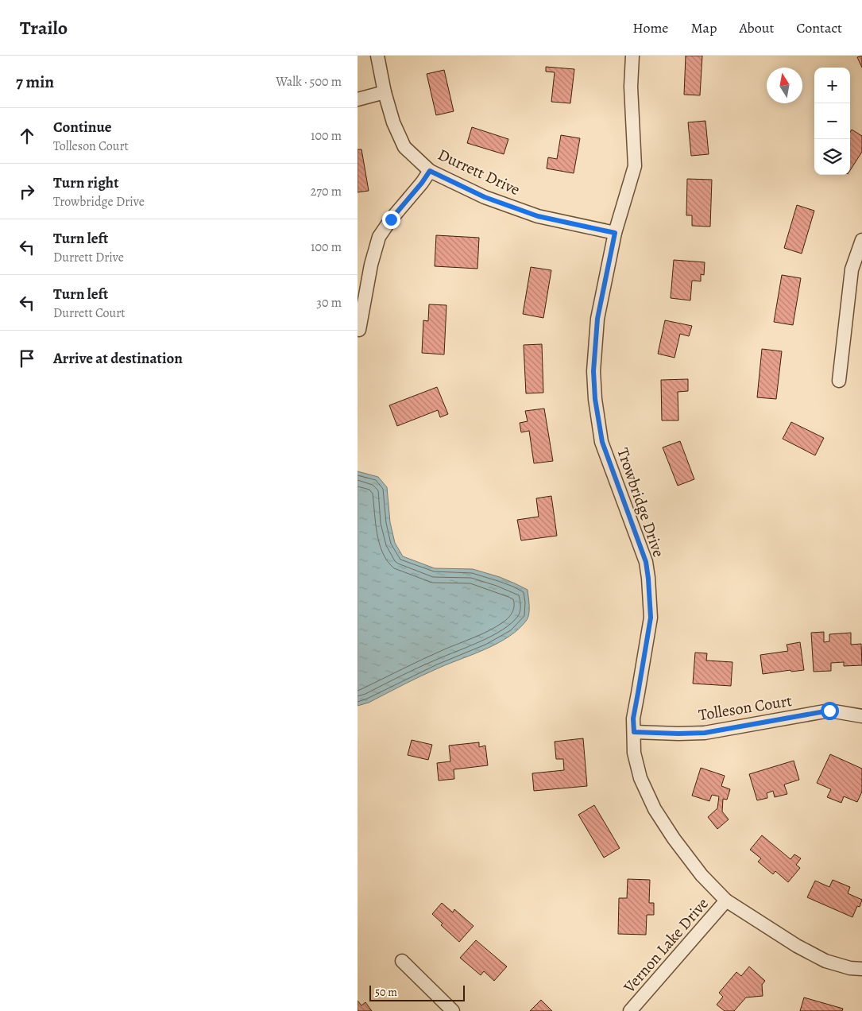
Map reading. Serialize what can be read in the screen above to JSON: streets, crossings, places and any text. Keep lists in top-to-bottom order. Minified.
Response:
{"streets":{"street":["Durrett Drive","Trowbridge Drive","Tolleson Court","Vernon Lake Drive"]},"crossings":[["Durrett Drive","Trowbridge Drive"],["Trowbridge Drive","Tolleson Court"],["Trowbridge Drive","Vernon Lake Drive"]],"scale_bar":"50 m","north":"top","page":{"header":"Trailo","nav":["Home","Map","About","Contact"],"heading":["7 min","Walk · 500 m"],"map_buttons":["+","−"],"list":[["Continue","Tolleson Court","100 m"],["Turn right","Trowbridge Drive","270 m"],["Turn left","Durrett Drive","100 m"],["Turn left","Durrett Court","30 m"],"Arrive at destination"],"scale":"50 m"}}
